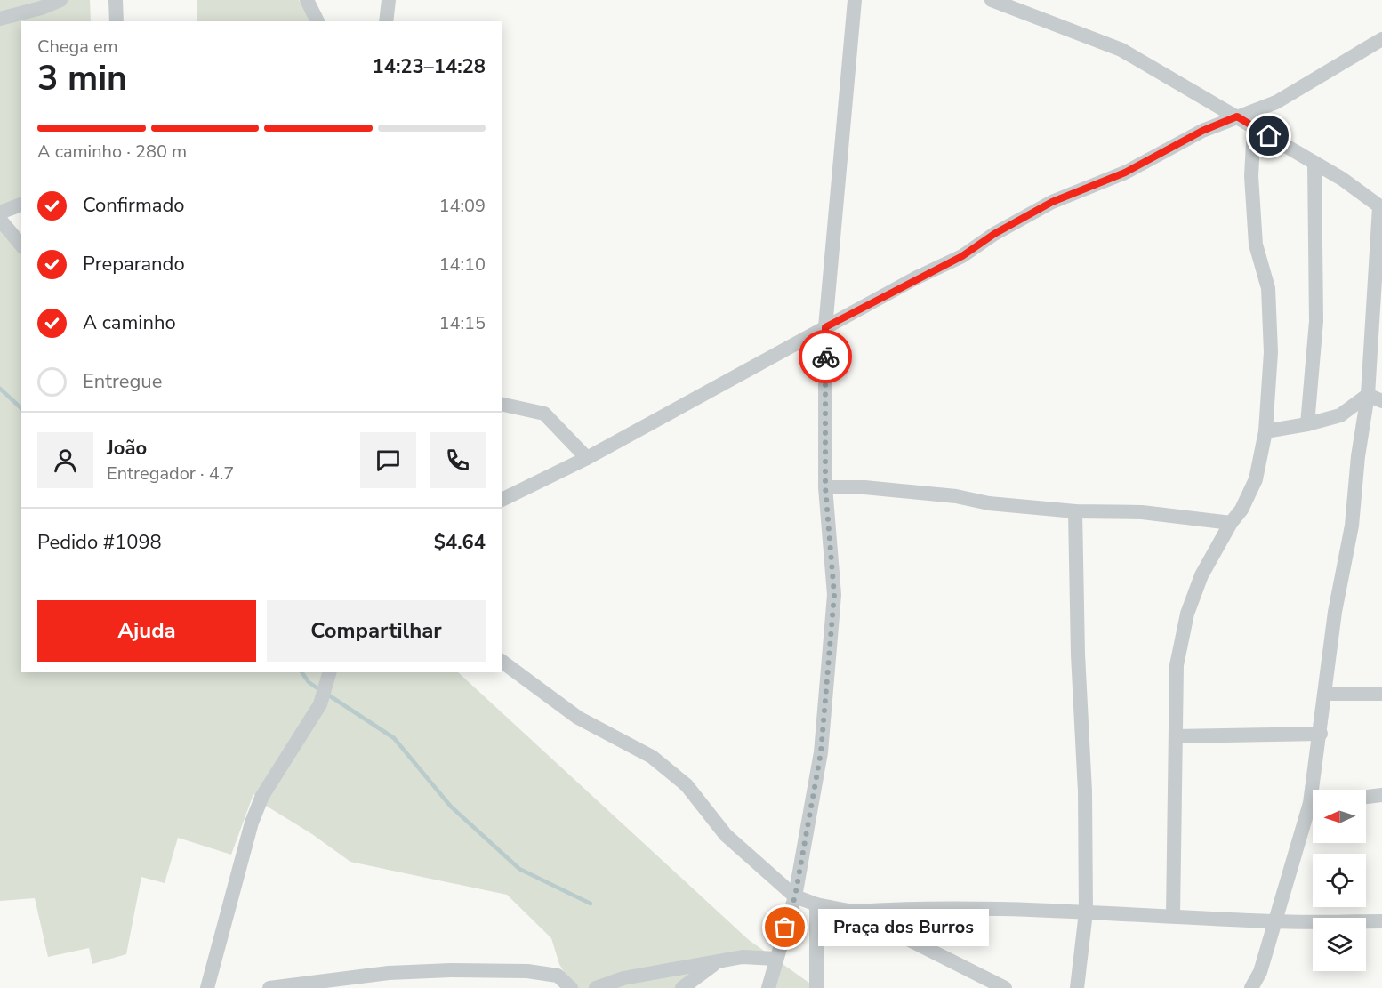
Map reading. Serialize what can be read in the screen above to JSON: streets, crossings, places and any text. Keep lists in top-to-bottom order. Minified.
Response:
{"places":["Praça dos Burros"],"north":"left","page":{"heading":["3 min","Chega em","14:23–14:28"],"panel":["João","Entregador · 4.7","Pedido #1098","$4.64"],"bar":"A caminho · 280 m","list":[["Confirmado","14:09"],["Preparando","14:10"],["A caminho","14:15"],"Entregue"],"buttons":["Ajuda","Compartilhar"],"bubble":"Praça dos Burros"}}
